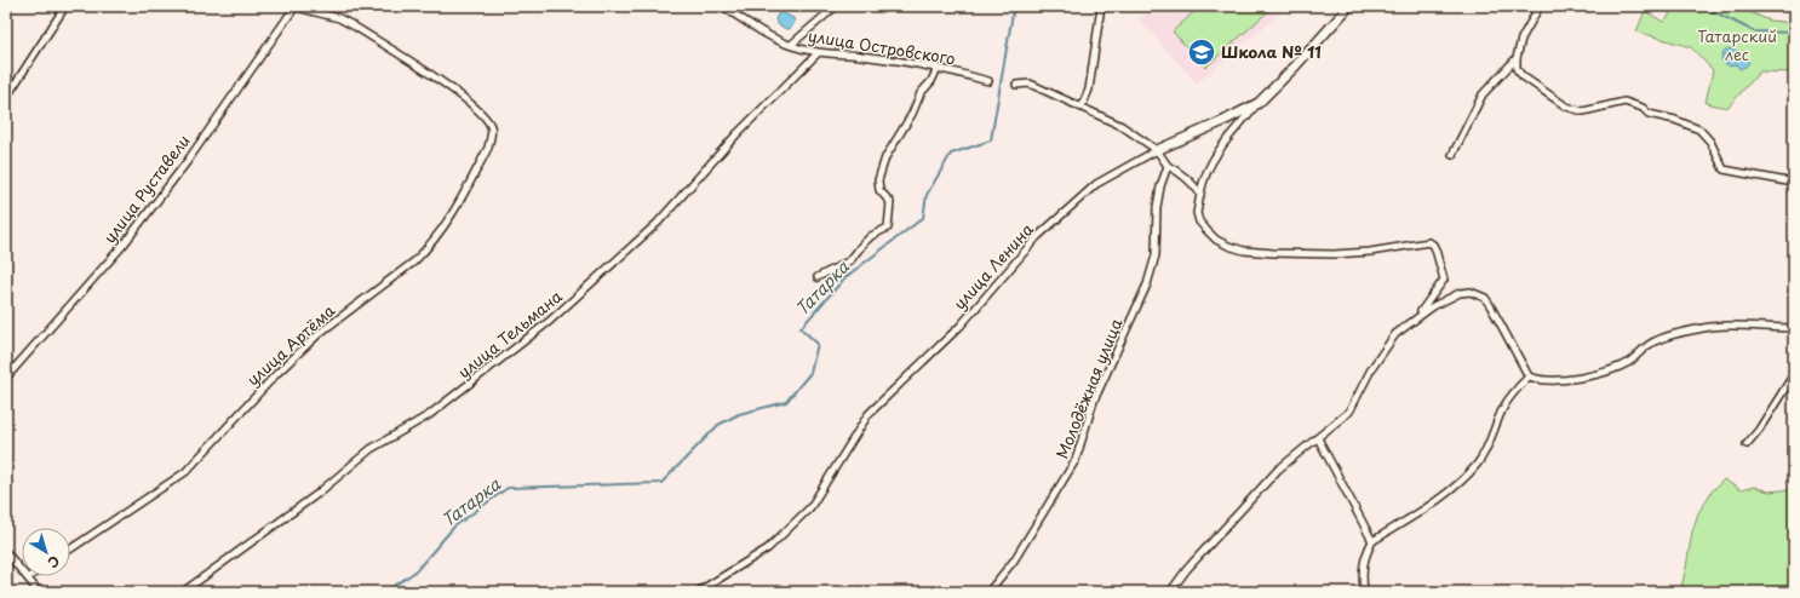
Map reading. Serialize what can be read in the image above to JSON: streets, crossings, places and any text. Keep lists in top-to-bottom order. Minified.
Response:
{"streets":{"street":["улица Островского","улица Руставели","улица Ленина","улица Тельмана","улица Артёма","Молодёжная улица"]},"crossings":[["улица Островского","улица Тельмана"],["улица Руставели","улица Артёма"]],"water":["Татарка"],"parks":["Татарский лес"],"places":{"school or university":["Школа № 11"]},"north":"bottom right"}
